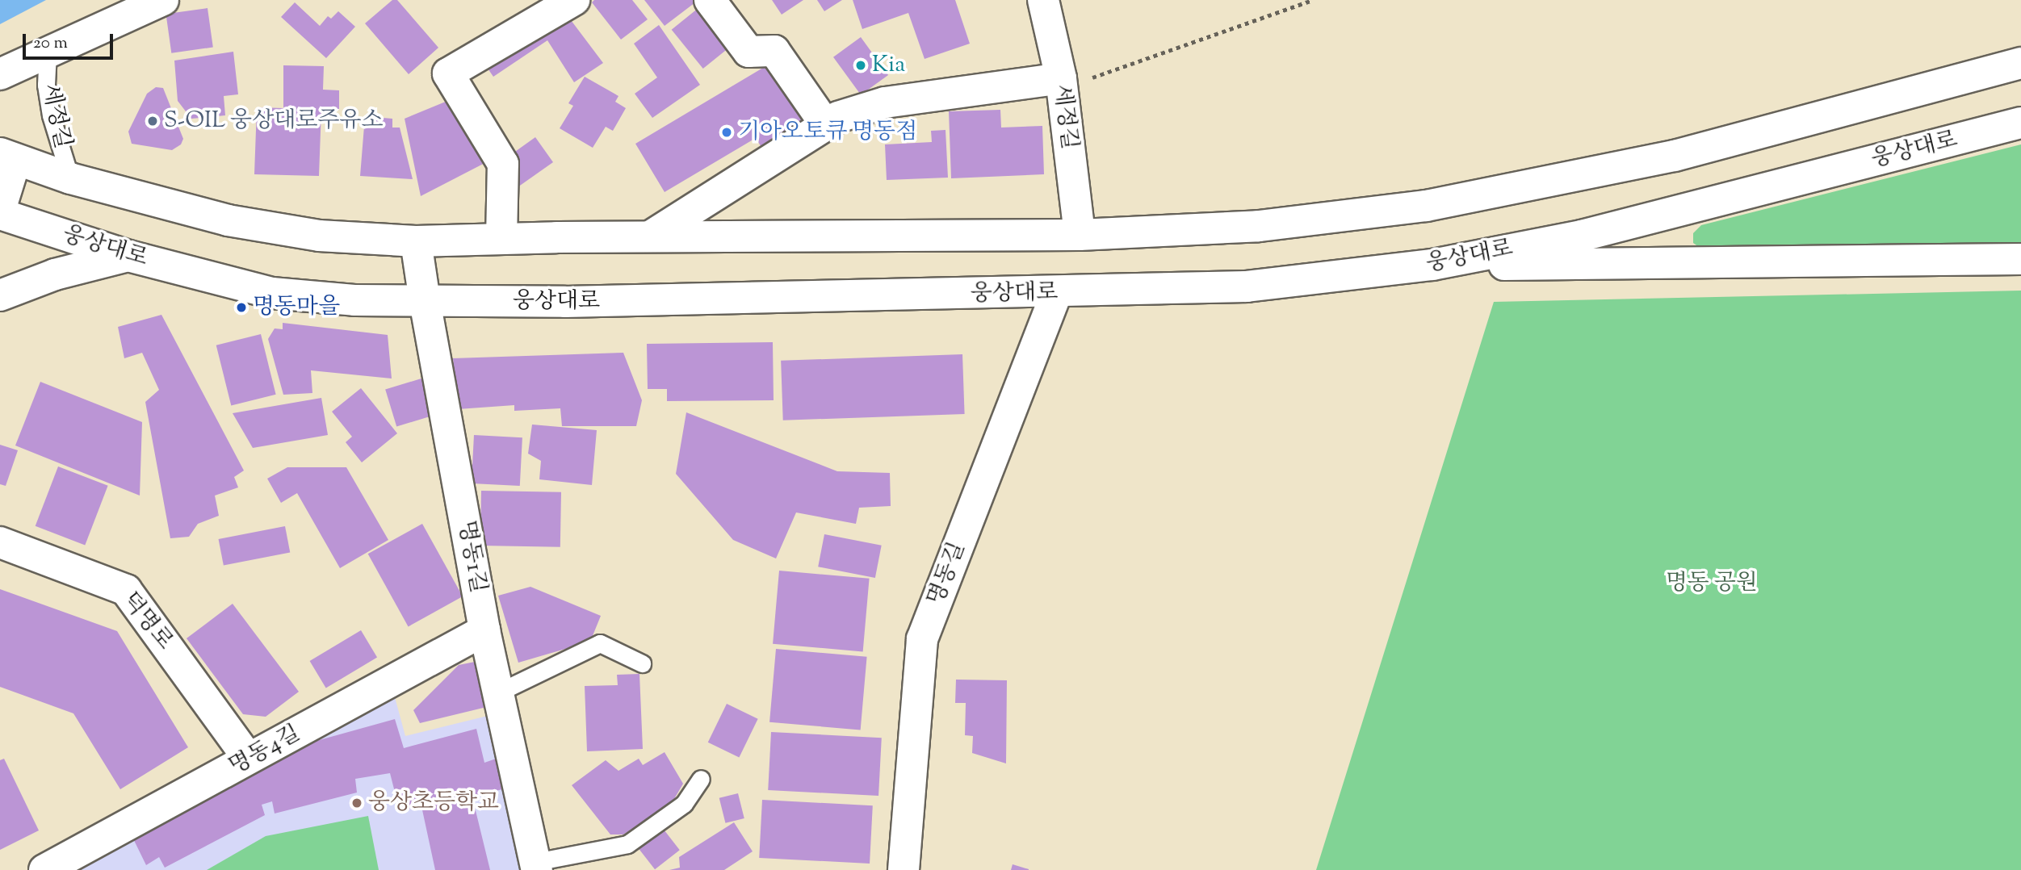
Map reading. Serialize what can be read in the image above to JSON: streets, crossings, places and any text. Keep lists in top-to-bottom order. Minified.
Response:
{"streets":{"street":["세정길","웅상대로","명동1길","명동길","덕명로","명동4길"]},"crossings":[["웅상대로","명동1길"],["웅상대로","명동길"],["명동1길","명동4길"],["덕명로","명동4길"]],"parks":["명동 공원"],"places":["Kia","S-OIL 웅상대로주유소","기아오토큐 명동점","명동마을","웅상초등학교"],"scale_bar":"20 m"}
